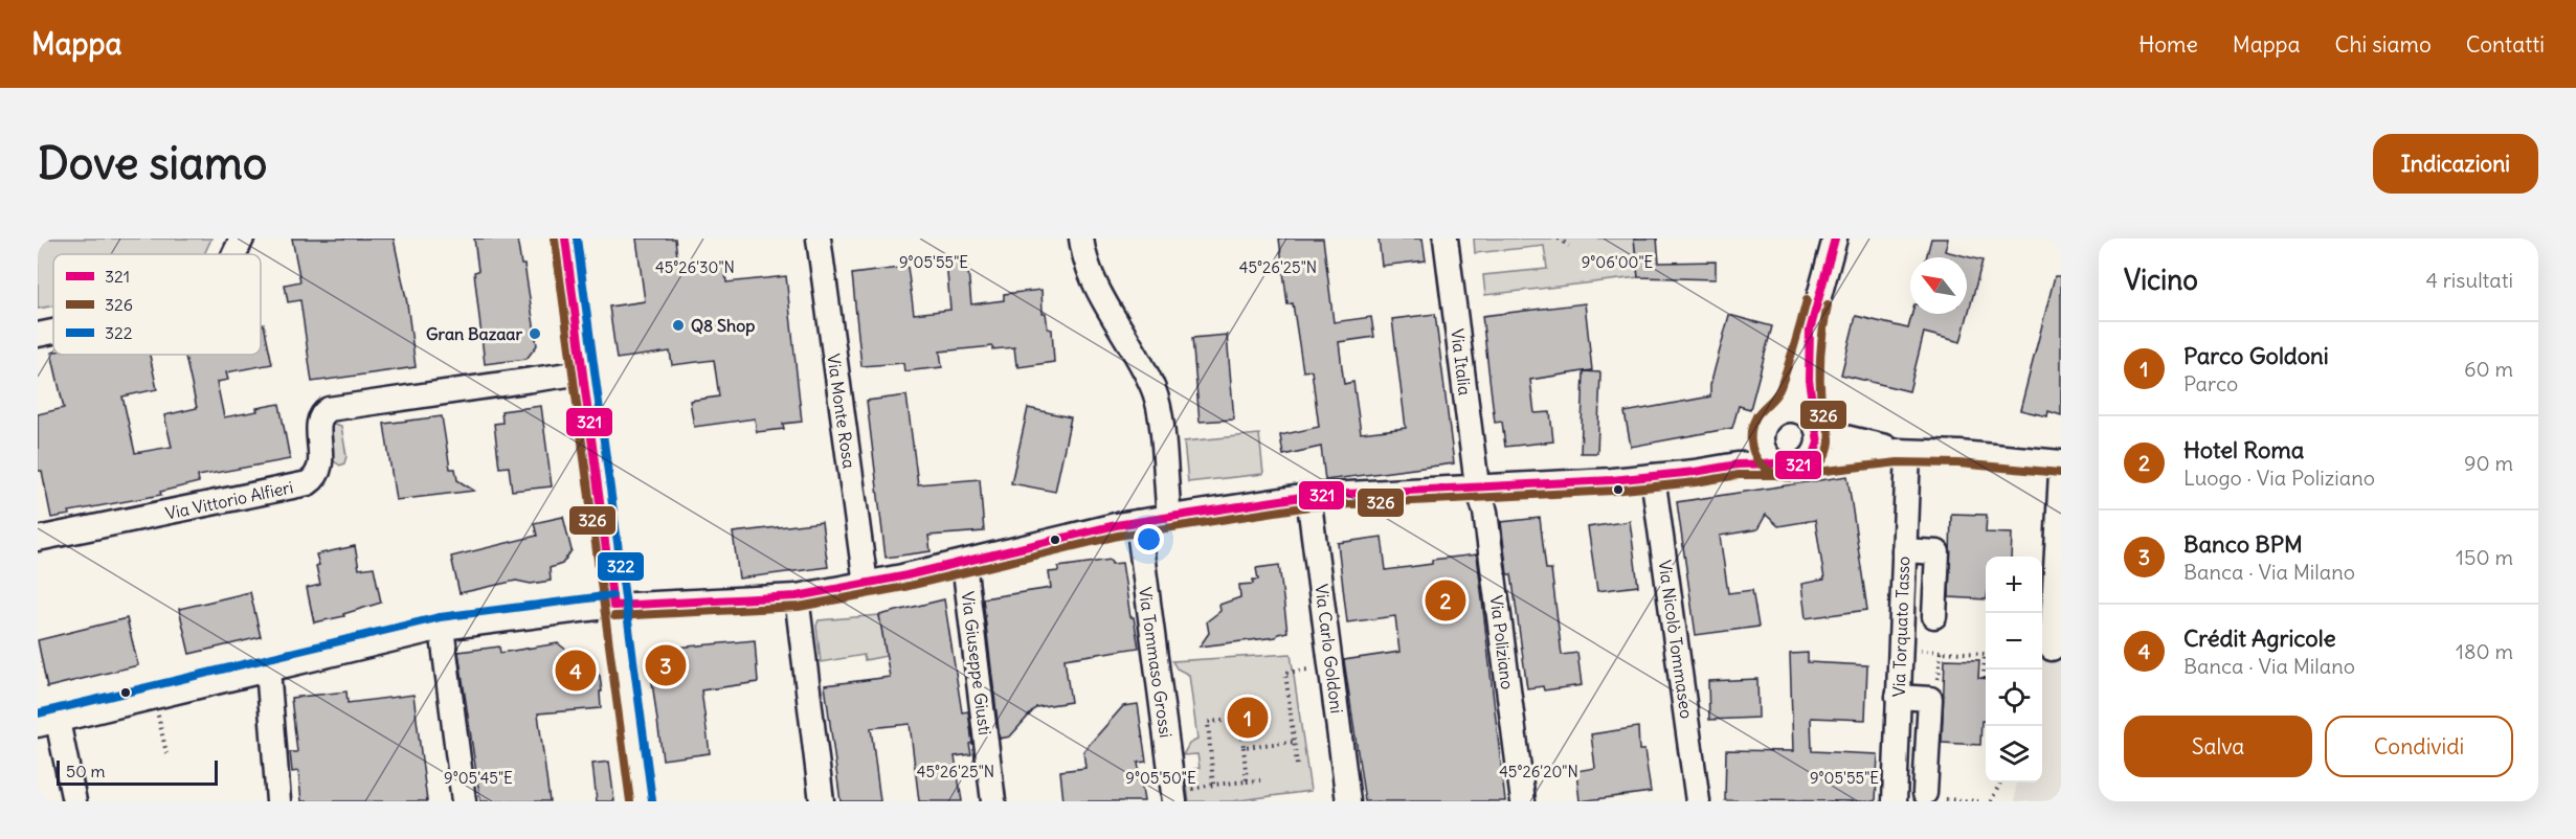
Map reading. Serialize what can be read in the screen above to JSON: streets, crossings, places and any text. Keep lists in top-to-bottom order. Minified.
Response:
{"streets":{"street":["Via Italia","Via Monte Rosa","Via Vittorio Alfieri","Via Torquato Tasso","Via Nicolò Tommaseo","Via Poliziano","Via Carlo Goldoni","Via Tommaso Grossi","Via Giuseppe Giusti"]},"crossings":[["Via Italia","Via Poliziano"]],"places":["Q8 Shop","Gran Bazaar"],"lines":["transit line 321","transit line 322","transit line 326"],"legend":["321","326","322"],"scale_bar":"50 m","north":"top left","page":{"header":"Mappa","nav":["Home","Mappa","Chi siamo","Contatti"],"buttons":["Indicazioni",["Salva","Condividi"]],"title":"Dove siamo","heading":["Vicino","4 risultati"],"list":[{"mark":"1","name":"Parco Goldoni","note":"Parco","value":"60 m"},{"mark":"2","name":"Hotel Roma","note":"Luogo · Via Poliziano","value":"90 m"},{"mark":"3","name":"Banco BPM","note":"Banca · Via Milano","value":"150 m"},{"mark":"4","name":"Crédit Agricole","note":"Banca · Via Milano","value":"180 m"}],"map_buttons":["+","−"],"pins":["2","3","4","1"],"scale":"50 m"},"coordinates":["9°05'55\"E","9°06'00\"E","45°26'30\"N","45°26'25\"N","45°26'20\"N","9°05'45\"E","9°05'50\"E"]}
